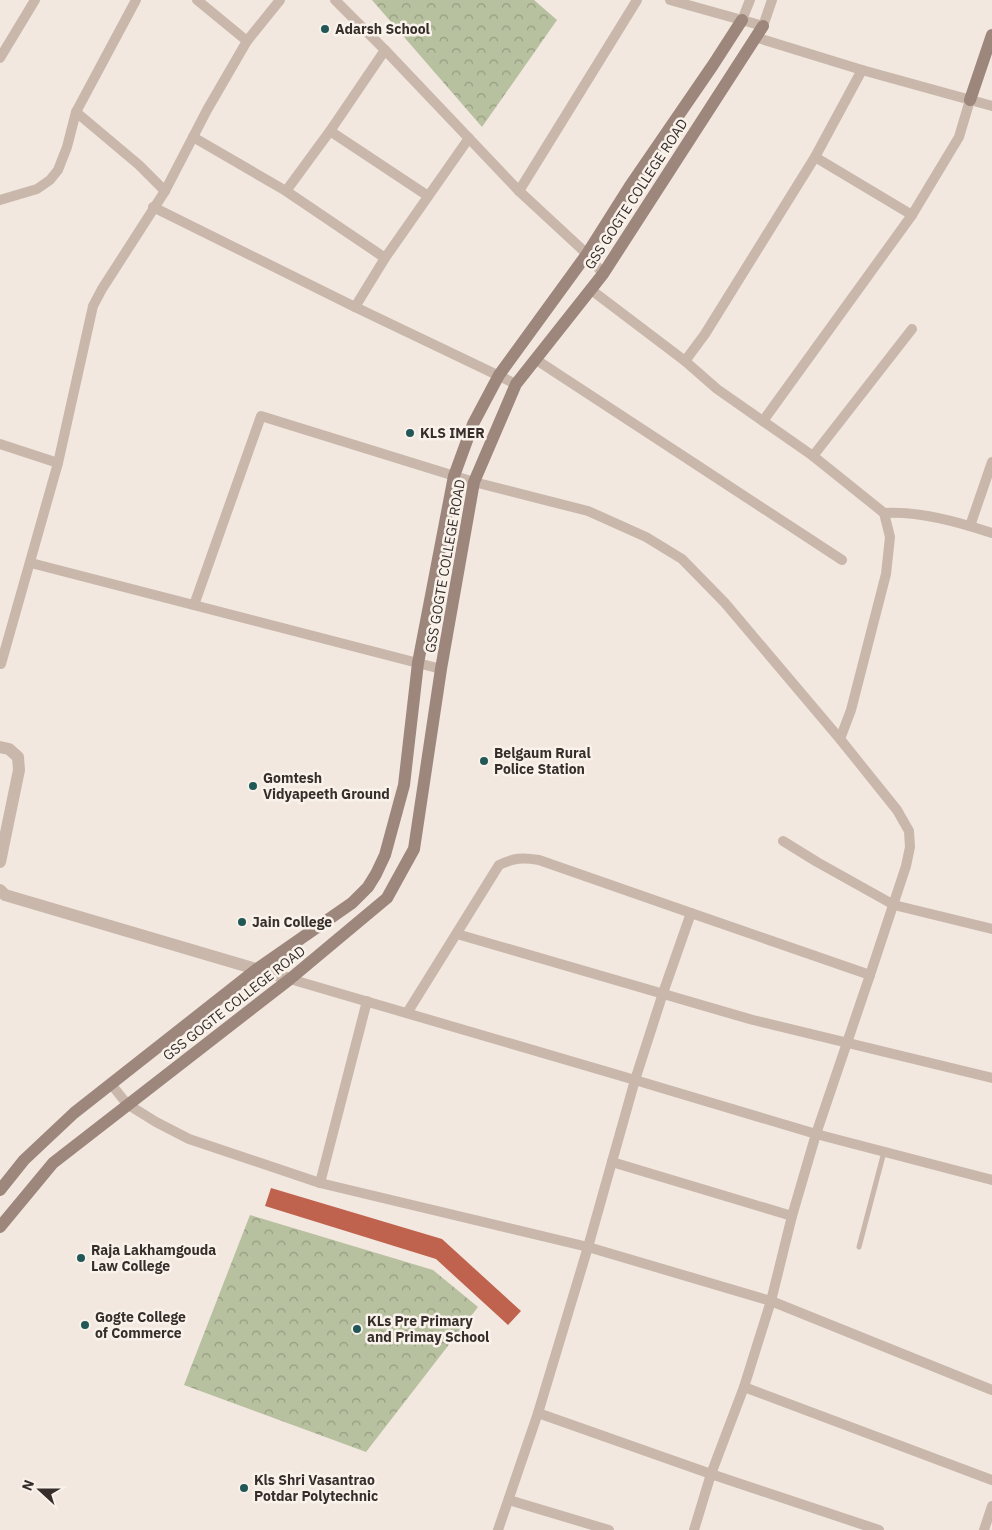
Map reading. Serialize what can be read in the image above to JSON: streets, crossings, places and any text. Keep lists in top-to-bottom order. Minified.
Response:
{"streets":{"main road":["GSS GOGTE COLLEGE ROAD"]},"places":["Adarsh School","KLS IMER","Belgaum Rural Police Station","Gomtesh Vidyapeeth Ground","Jain College","Raja Lakhamgouda Law College","Gogte College of Commerce","KLs Pre Primary and Primay School","Kls Shri Vasantrao Potdar Polytechnic"],"north":"left"}
